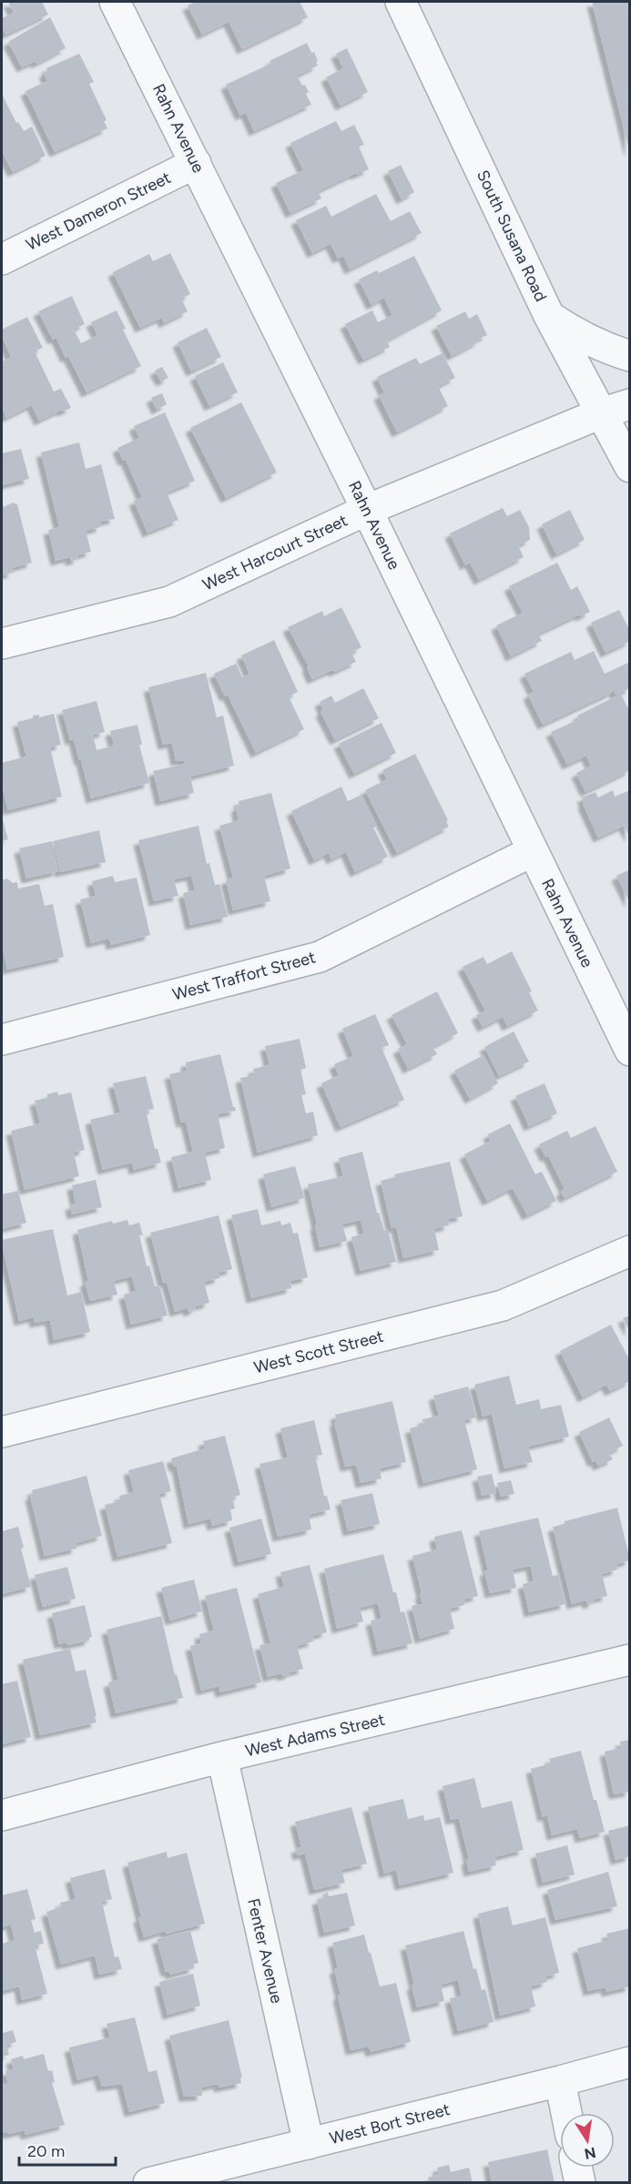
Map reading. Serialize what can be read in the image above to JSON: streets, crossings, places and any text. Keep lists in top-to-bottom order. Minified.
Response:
{"streets":{"street":["Rahn Avenue","West Dameron Street","South Susana Road","West Harcourt Street","West Traffort Street","West Scott Street","West Adams Street","Fenter Avenue","West Bort Street"]},"crossings":[["Rahn Avenue","West Dameron Street"],["Rahn Avenue","West Harcourt Street"],["Rahn Avenue","West Traffort Street"],["South Susana Road","West Harcourt Street"],["West Adams Street","Fenter Avenue"],["Fenter Avenue","West Bort Street"]],"scale_bar":"20 m","north":"bottom"}
